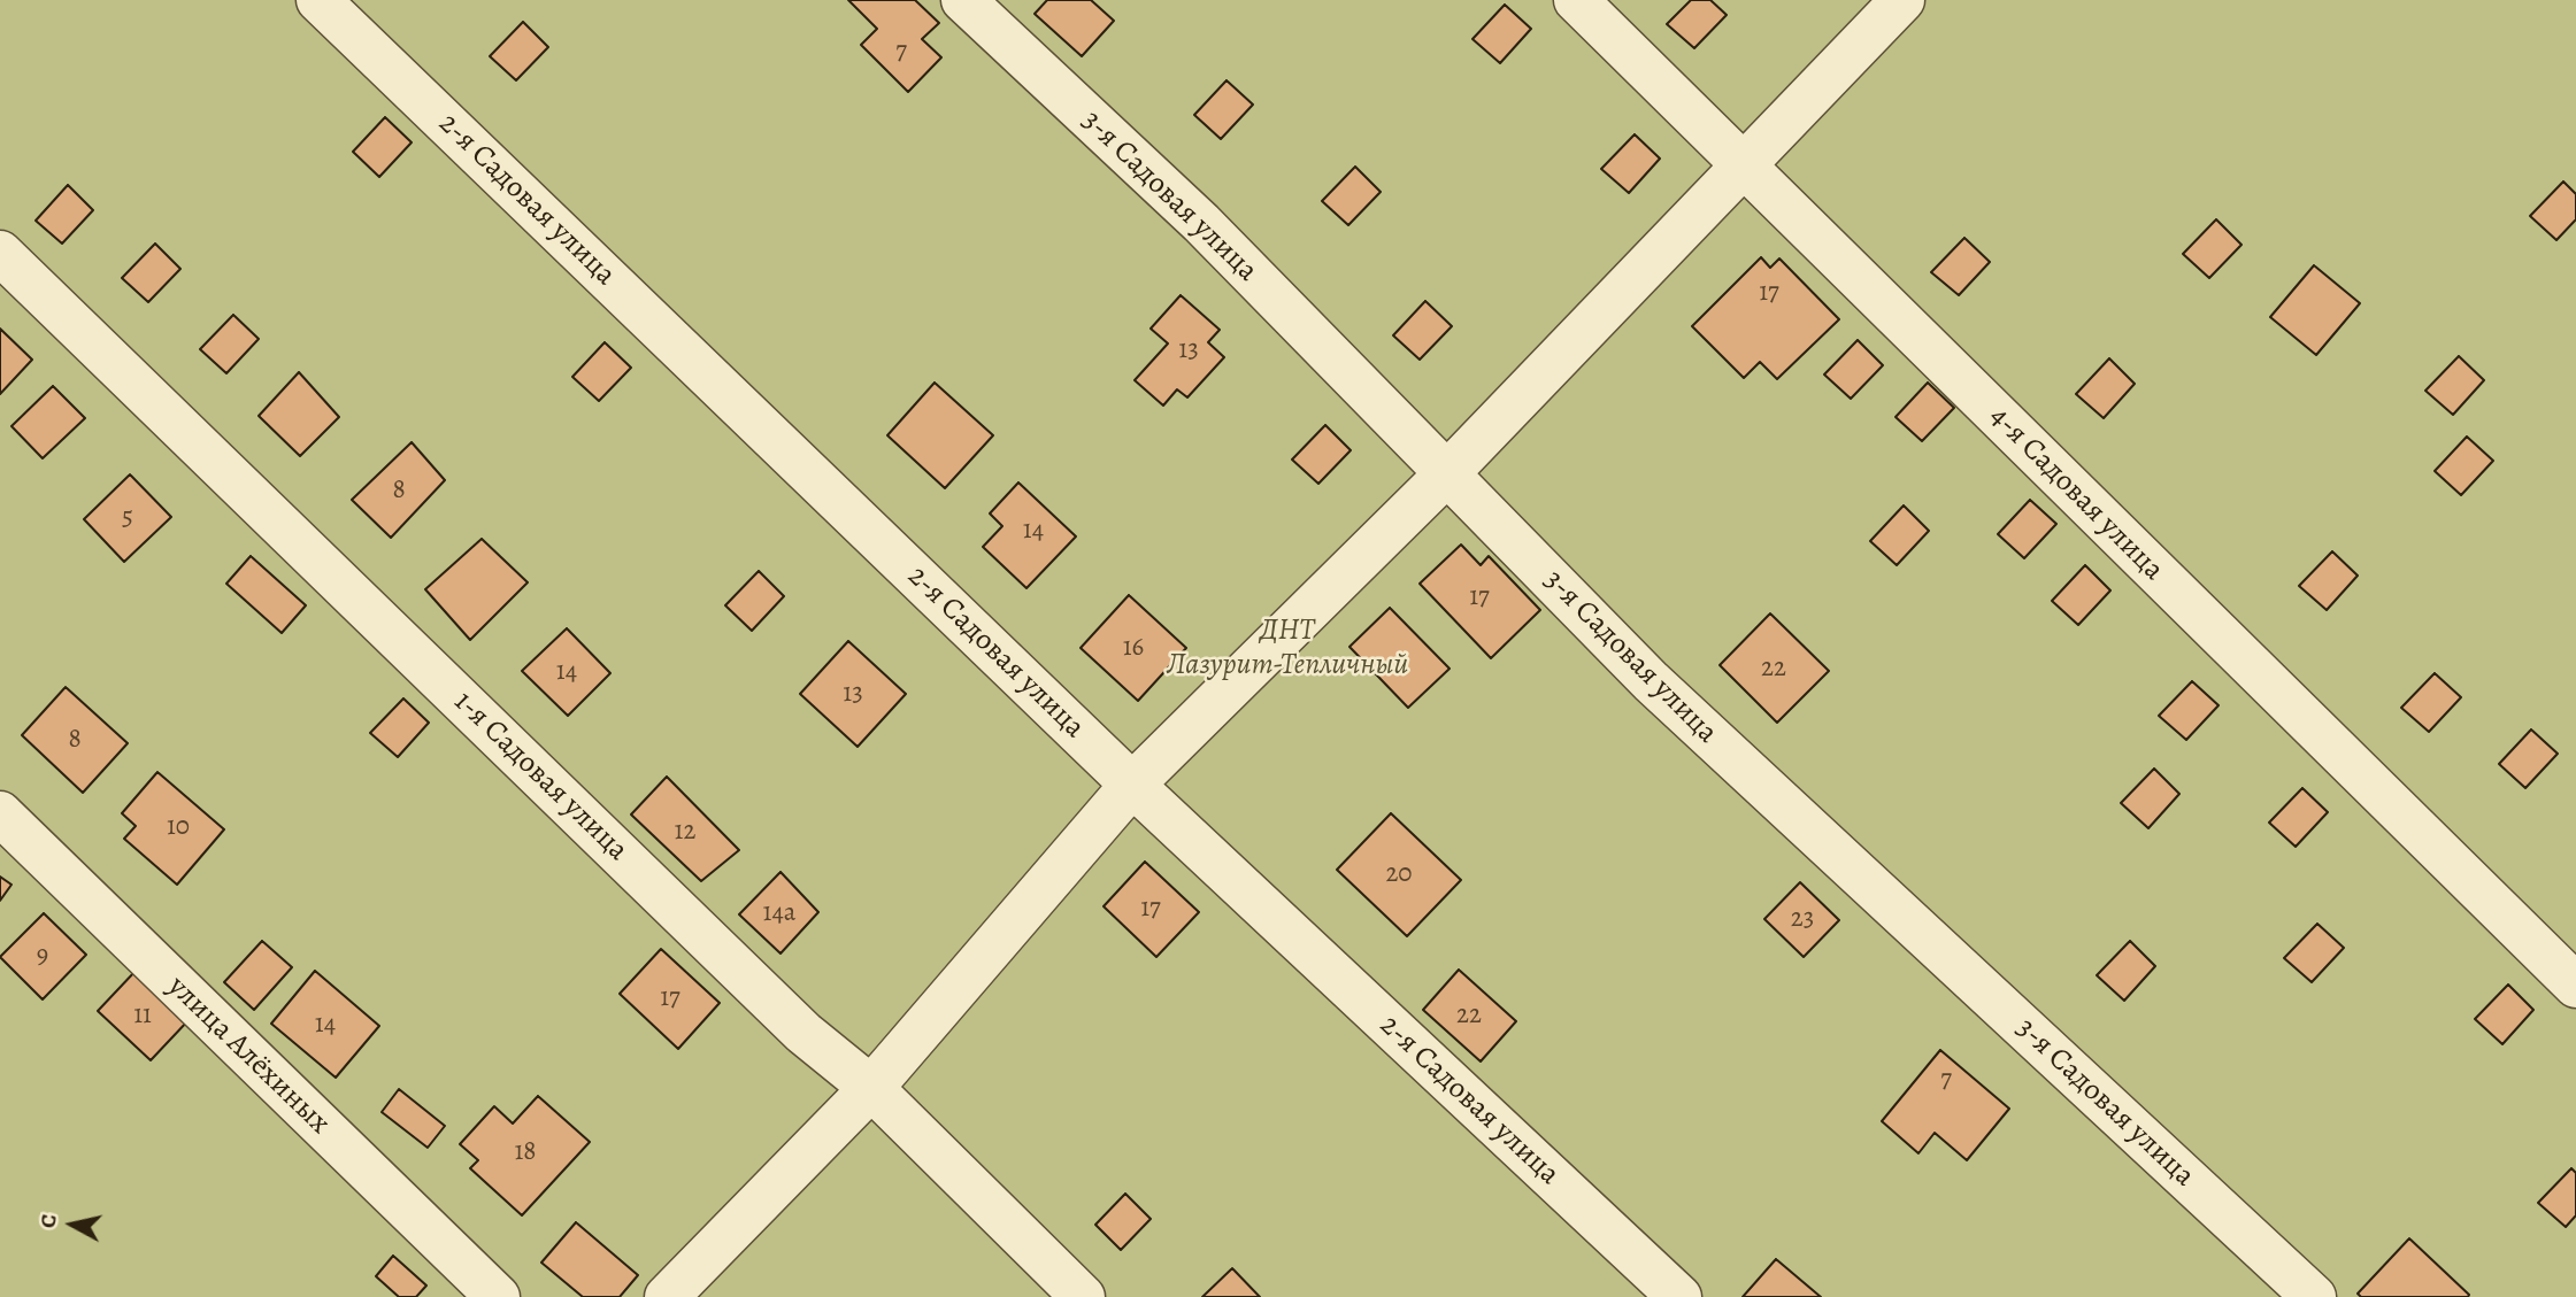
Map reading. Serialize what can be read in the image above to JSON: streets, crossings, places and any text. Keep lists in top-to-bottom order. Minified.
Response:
{"streets":{"street":["3-я Садовая улица","2-я Садовая улица","4-я Садовая улица","1-я Садовая улица","улица Алёхиных"]},"parks":["ДНТ Лазурит-Тепличный"],"house_numbers":["7","17","13","8","5","14","17","16","22","14","13","8","10","12","20","17","14а","23","9","17","11","22","14","7","18"],"north":"left"}
